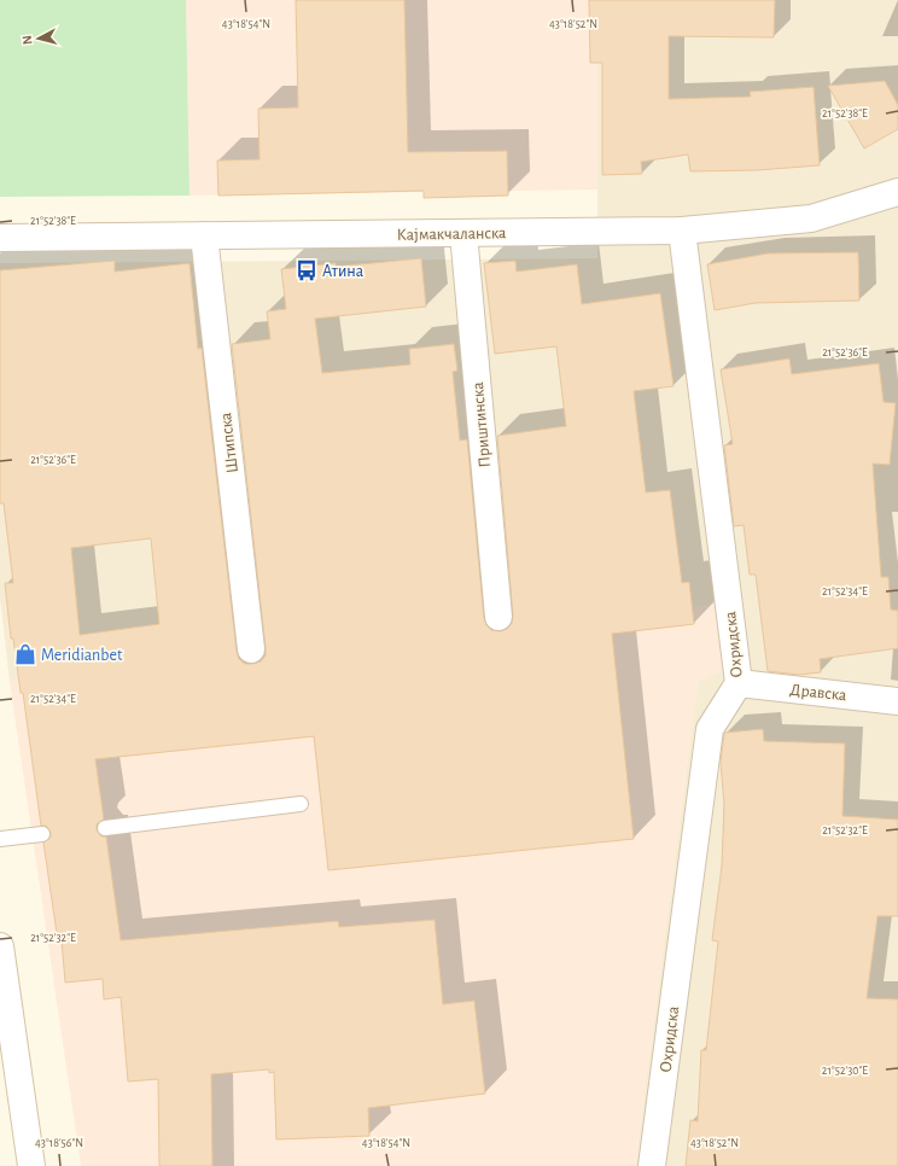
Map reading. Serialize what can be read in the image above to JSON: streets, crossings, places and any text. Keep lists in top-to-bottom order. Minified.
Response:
{"streets":{"street":["Кајмакчаланска","Приштинска","Штипска","Охридска","Дравска"]},"crossings":[["Кајмакчаланска","Приштинска"],["Кајмакчаланска","Штипска"],["Кајмакчаланска","Охридска"],["Охридска","Дравска"]],"places":{"bus stop":["Атина"],"shop":["Meridianbet"]},"north":"left","coordinates":["43°18'54\"N","43°18'52\"N","21°52'38\"E","21°52'36\"E","21°52'34\"E","21°52'32\"E","21°52'30\"E","43°18'56\"N"]}
